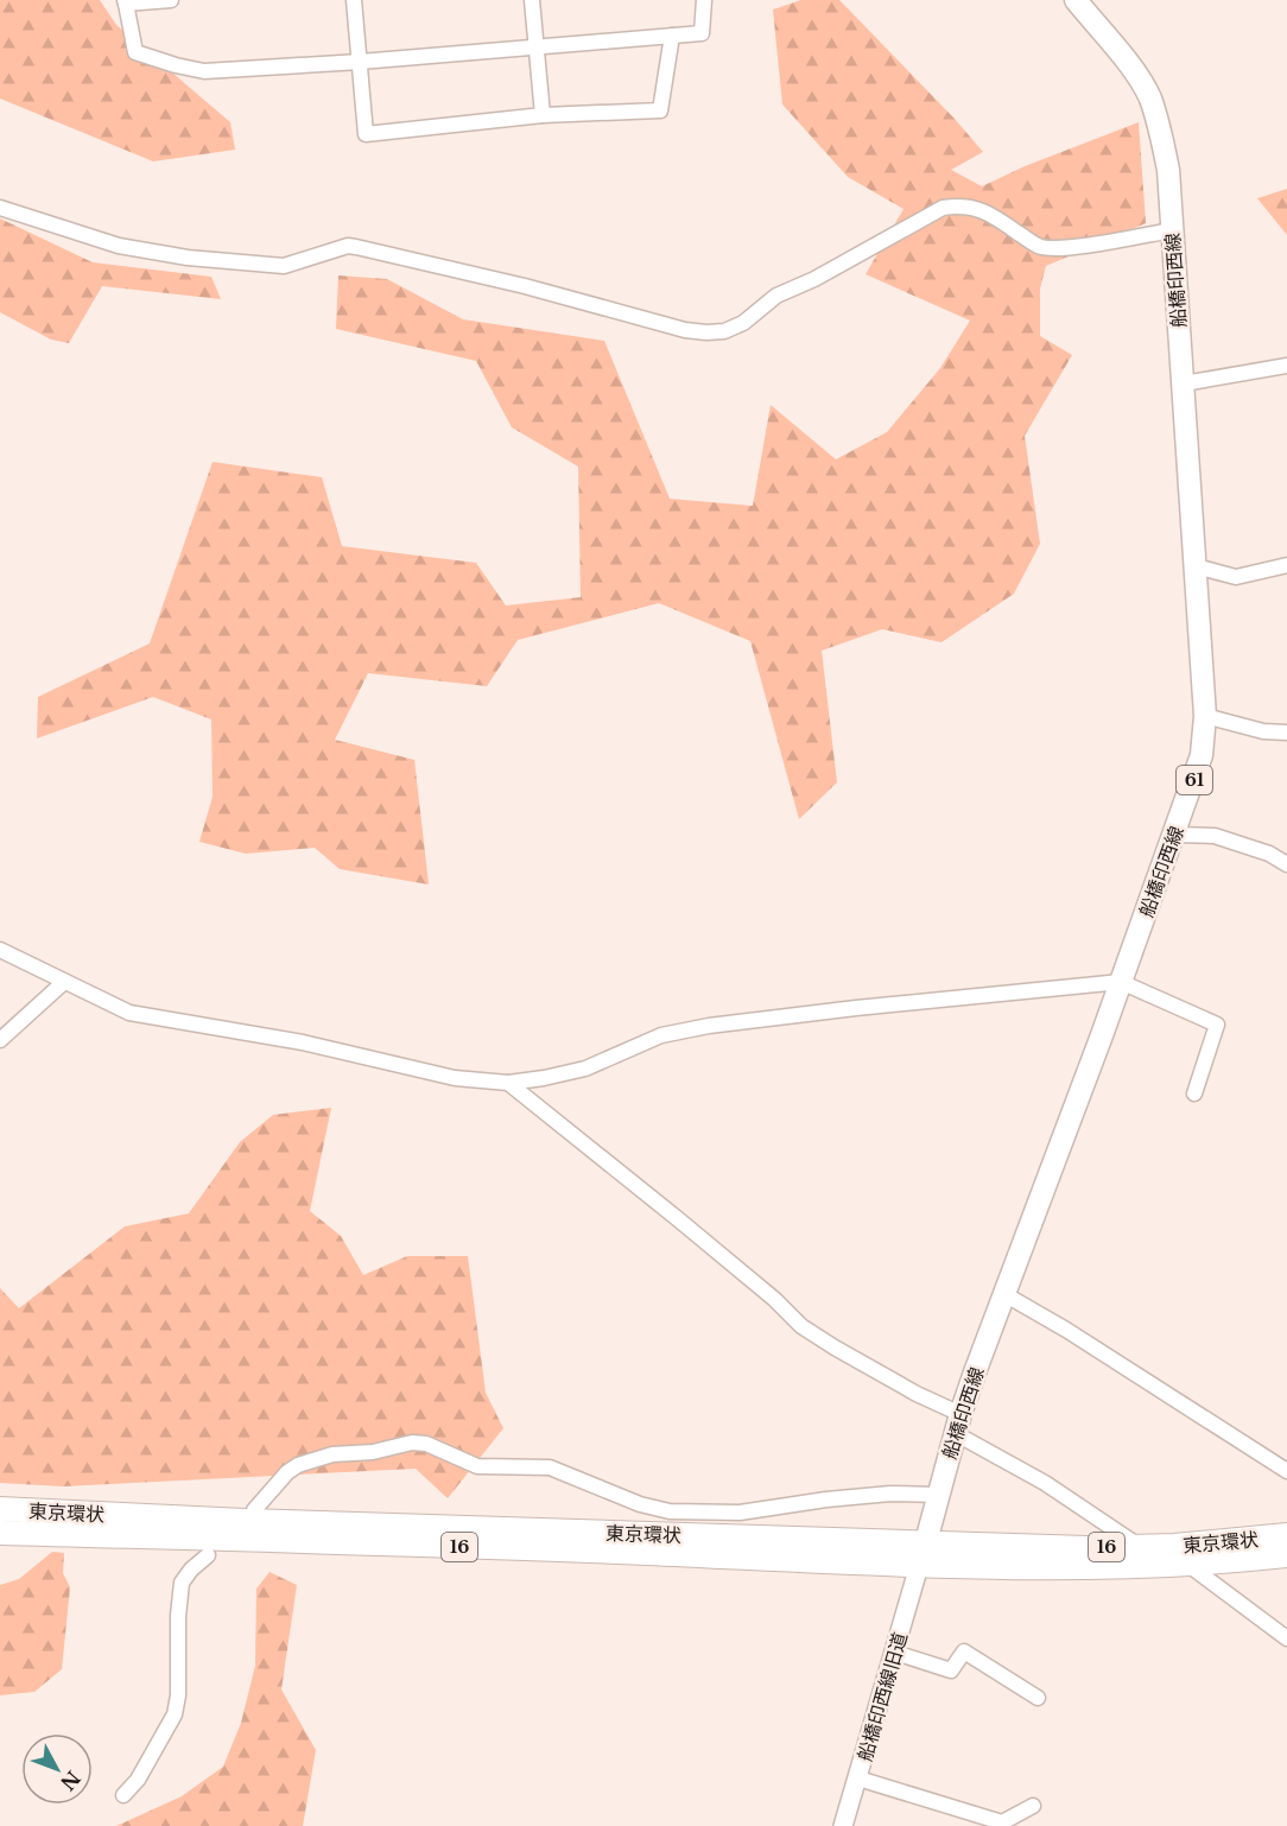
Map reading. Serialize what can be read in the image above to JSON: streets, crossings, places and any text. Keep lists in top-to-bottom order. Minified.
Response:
{"streets":{"highway":["東京環状","16"],"main road":["船橋印西線","61"],"street":["船橋印西線旧道"]},"crossings":[["船橋印西線","東京環状"],["船橋印西線","船橋印西線旧道"],["東京環状","船橋印西線旧道"]],"north":"bottom right"}
